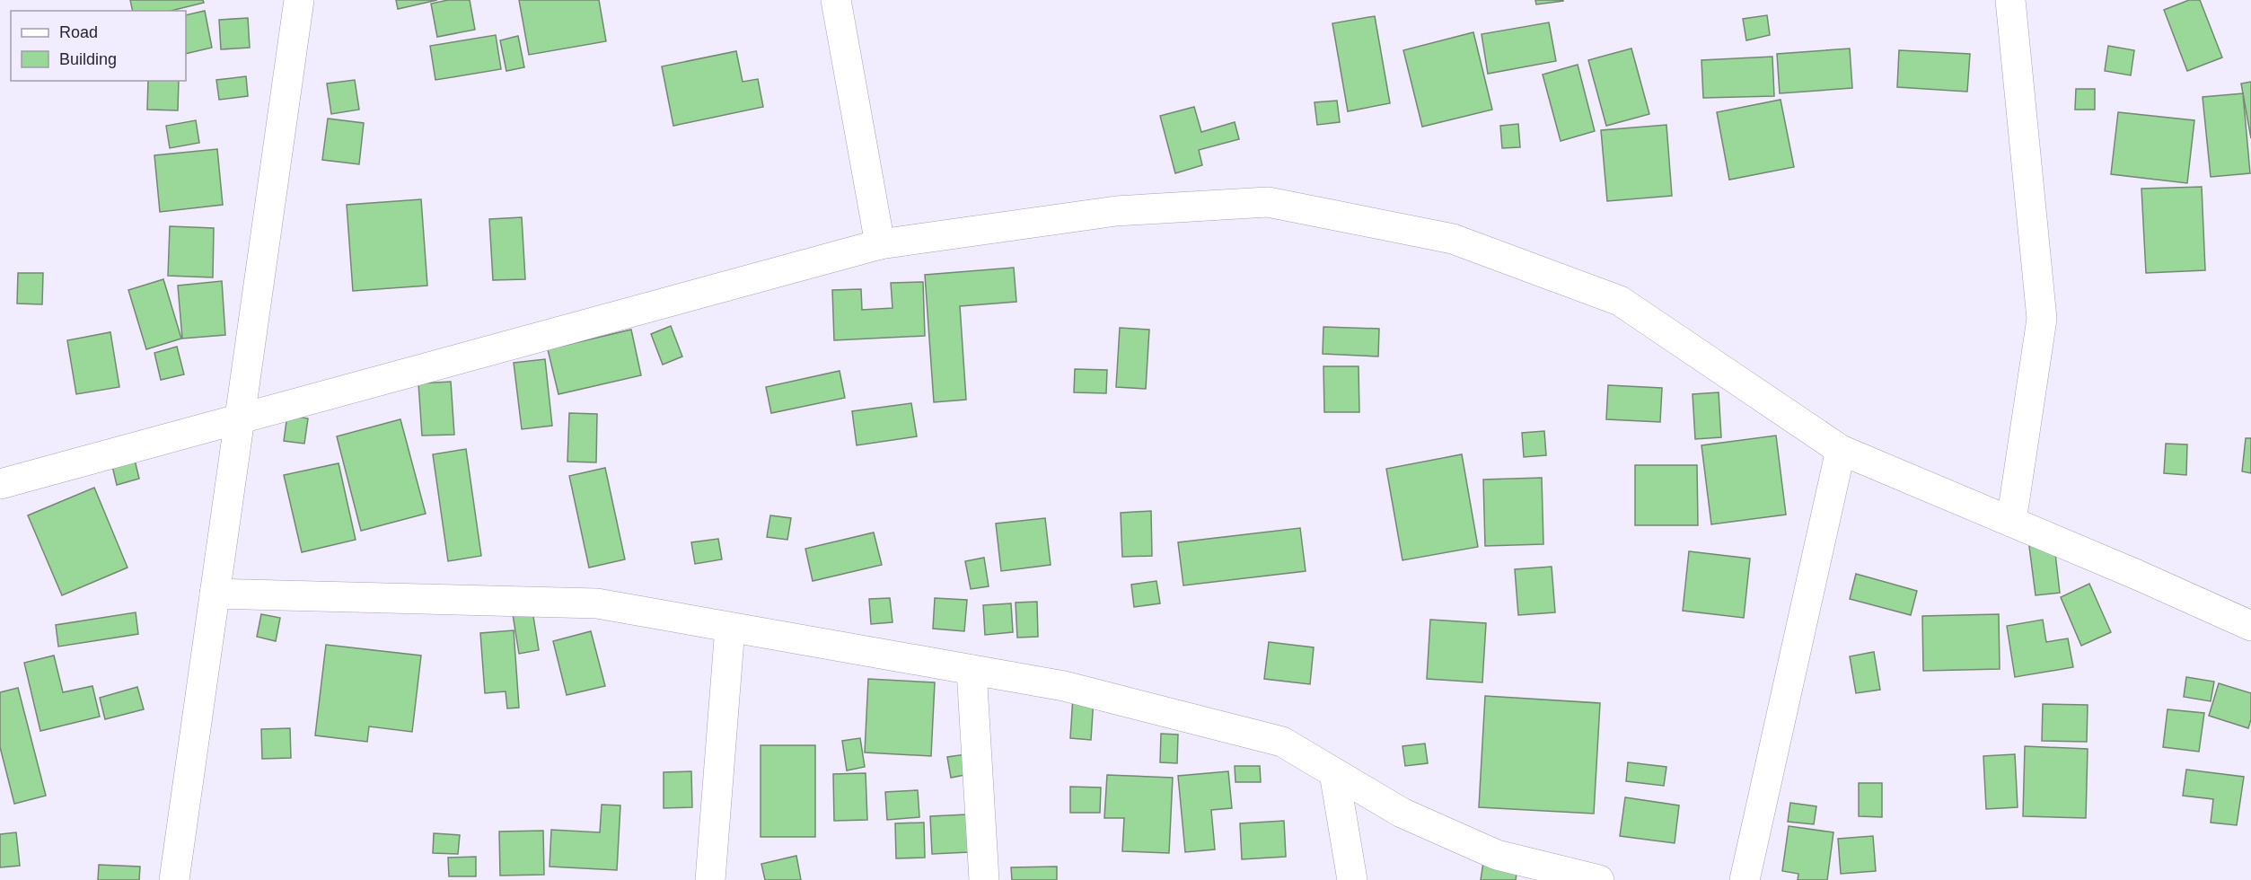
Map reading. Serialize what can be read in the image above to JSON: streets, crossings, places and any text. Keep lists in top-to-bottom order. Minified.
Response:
{"legend":["Road","Building"]}
